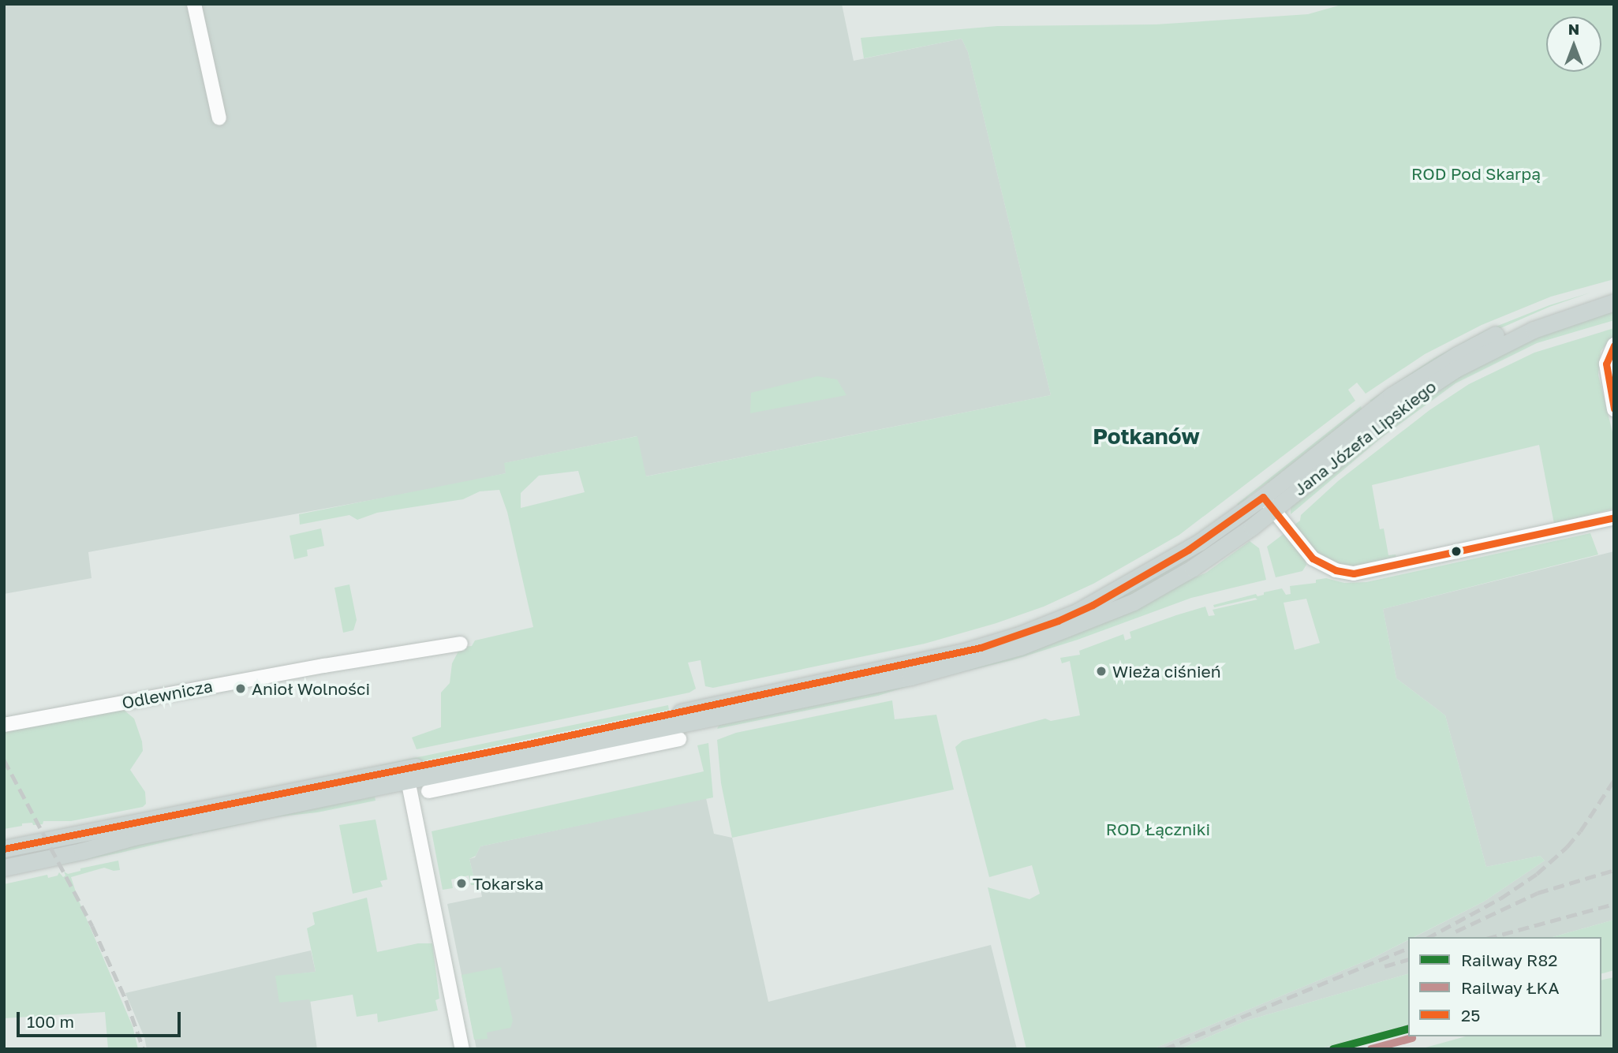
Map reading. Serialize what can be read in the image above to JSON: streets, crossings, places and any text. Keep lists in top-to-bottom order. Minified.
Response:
{"streets":{"main road":["Jana Józefa Lipskiego"],"street":["Odlewnicza"]},"districts":["Potkanów"],"parks":["ROD Pod Skarpą","ROD Łączniki"],"places":["Wieża ciśnień","Anioł Wolności","Tokarska"],"lines":["transit line 25","rail line R82","rail line ŁKA"],"legend":["Railway R82","Railway ŁKA","25"],"scale_bar":"100 m","north":"top"}
